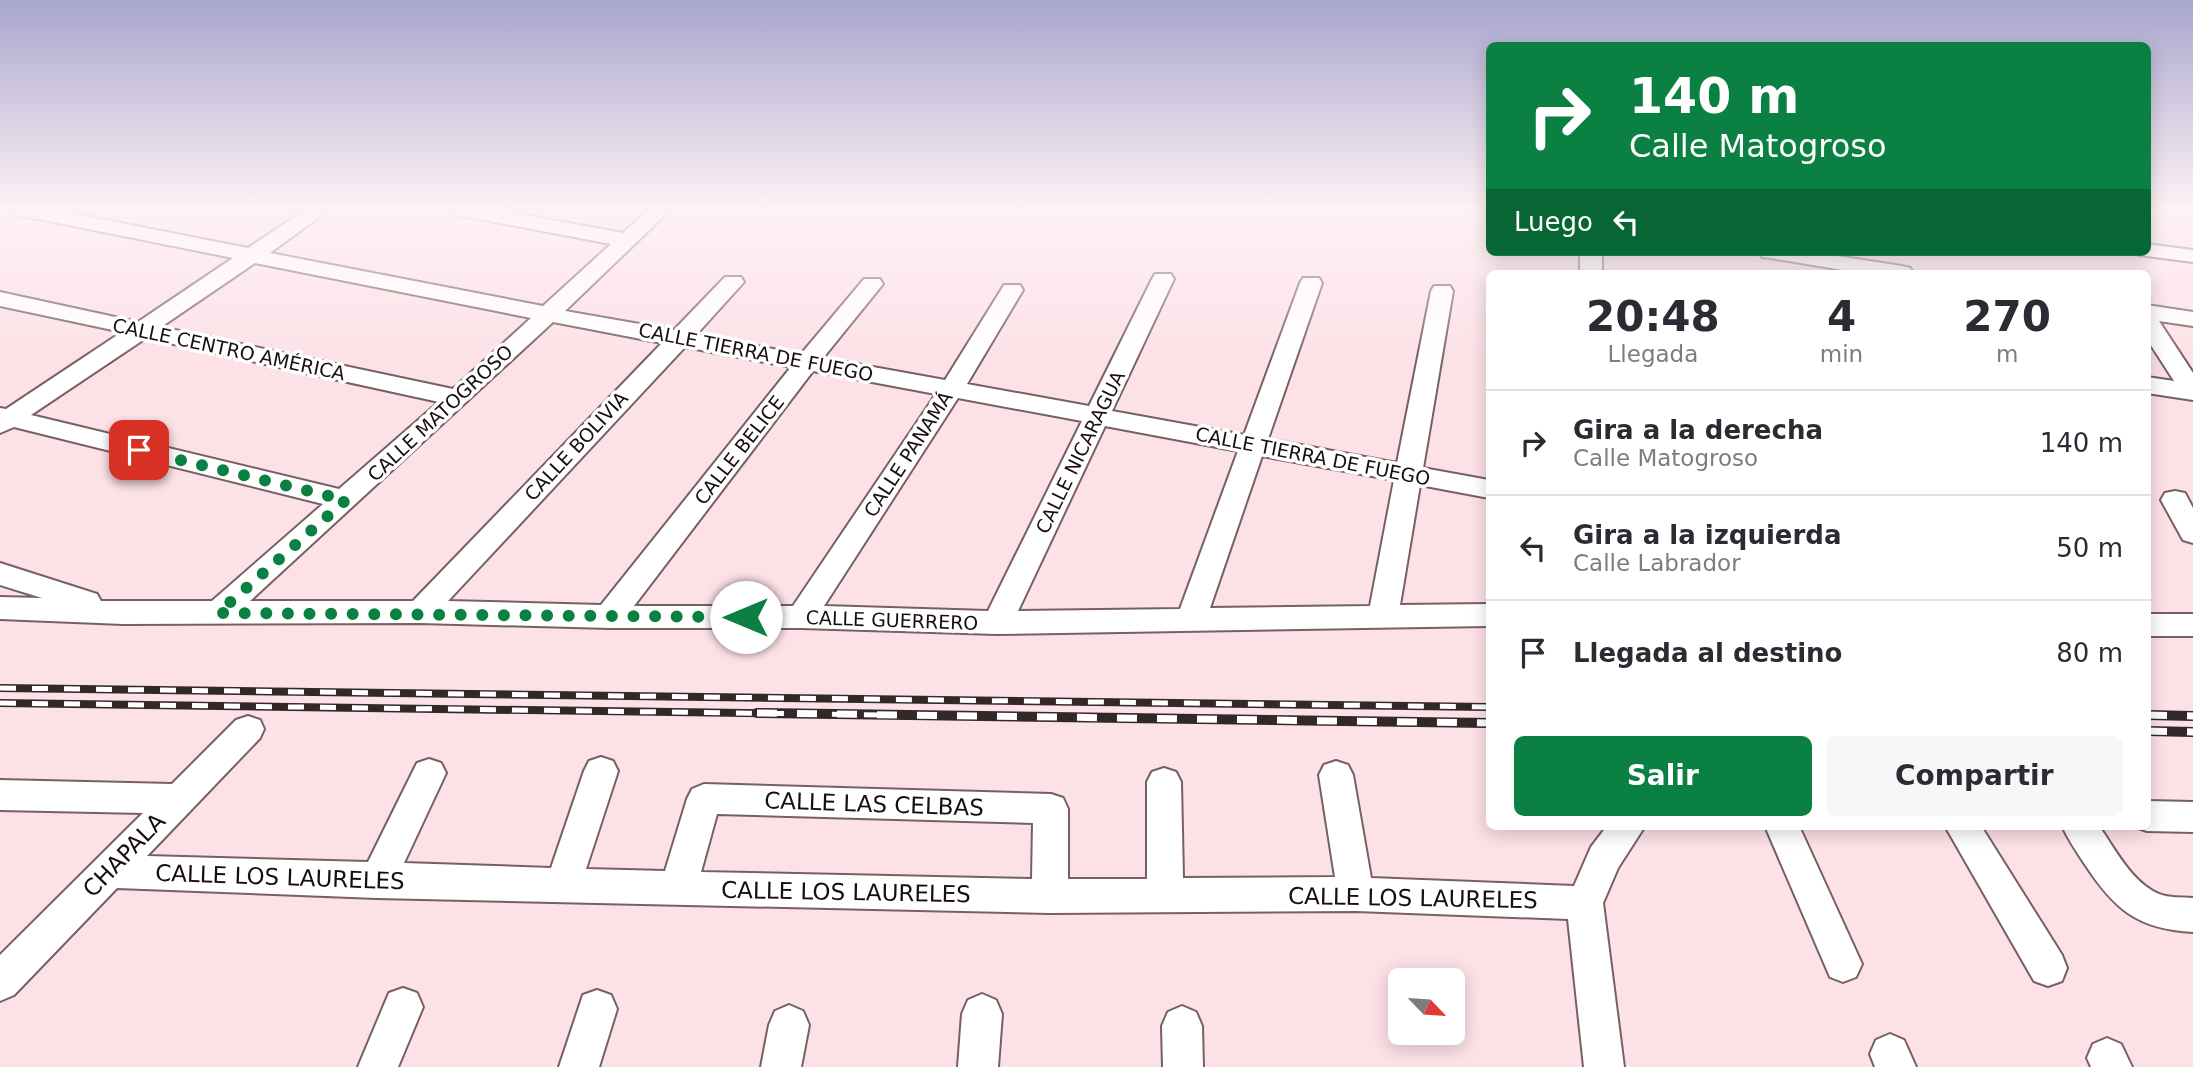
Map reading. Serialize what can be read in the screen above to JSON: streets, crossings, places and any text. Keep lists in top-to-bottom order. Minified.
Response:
{"streets":{"street":["CALLE CENTRO AMÉRICA","CALLE TIERRA DE FUEGO","CALLE MATOGROSO","CALLE BOLIVIA","CALLE BELICE","CALLE NICARAGUA","CALLE PANAMÁ","CALLE GUERRERO","CALLE LAS CELBAS","CHAPALA","CALLE LOS LAURELES"]},"crossings":[["CALLE CENTRO AMÉRICA","CALLE MATOGROSO"],["CALLE TIERRA DE FUEGO","CALLE MATOGROSO"],["CALLE TIERRA DE FUEGO","CALLE BOLIVIA"],["CALLE TIERRA DE FUEGO","CALLE BELICE"],["CALLE TIERRA DE FUEGO","CALLE NICARAGUA"],["CALLE TIERRA DE FUEGO","CALLE PANAMÁ"],["CALLE MATOGROSO","CALLE GUERRERO"],["CALLE BOLIVIA","CALLE GUERRERO"],["CALLE BELICE","CALLE GUERRERO"],["CALLE NICARAGUA","CALLE GUERRERO"],["CALLE PANAMÁ","CALLE GUERRERO"],["CALLE LAS CELBAS","CALLE LOS LAURELES"],["CHAPALA","CALLE LOS LAURELES"]],"north":"bottom right","page":{"turn":["140 m","Calle Matogroso"],"then":"Luego","eta":["20:48","Llegada","4","min","270","m"],"list":[{"name":"Gira a la derecha","note":"Calle Matogroso","value":"140 m"},{"name":"Gira a la izquierda","note":"Calle Labrador","value":"50 m"},{"name":"Llegada al destino","value":"80 m"}],"buttons":["Salir","Compartir"]}}
